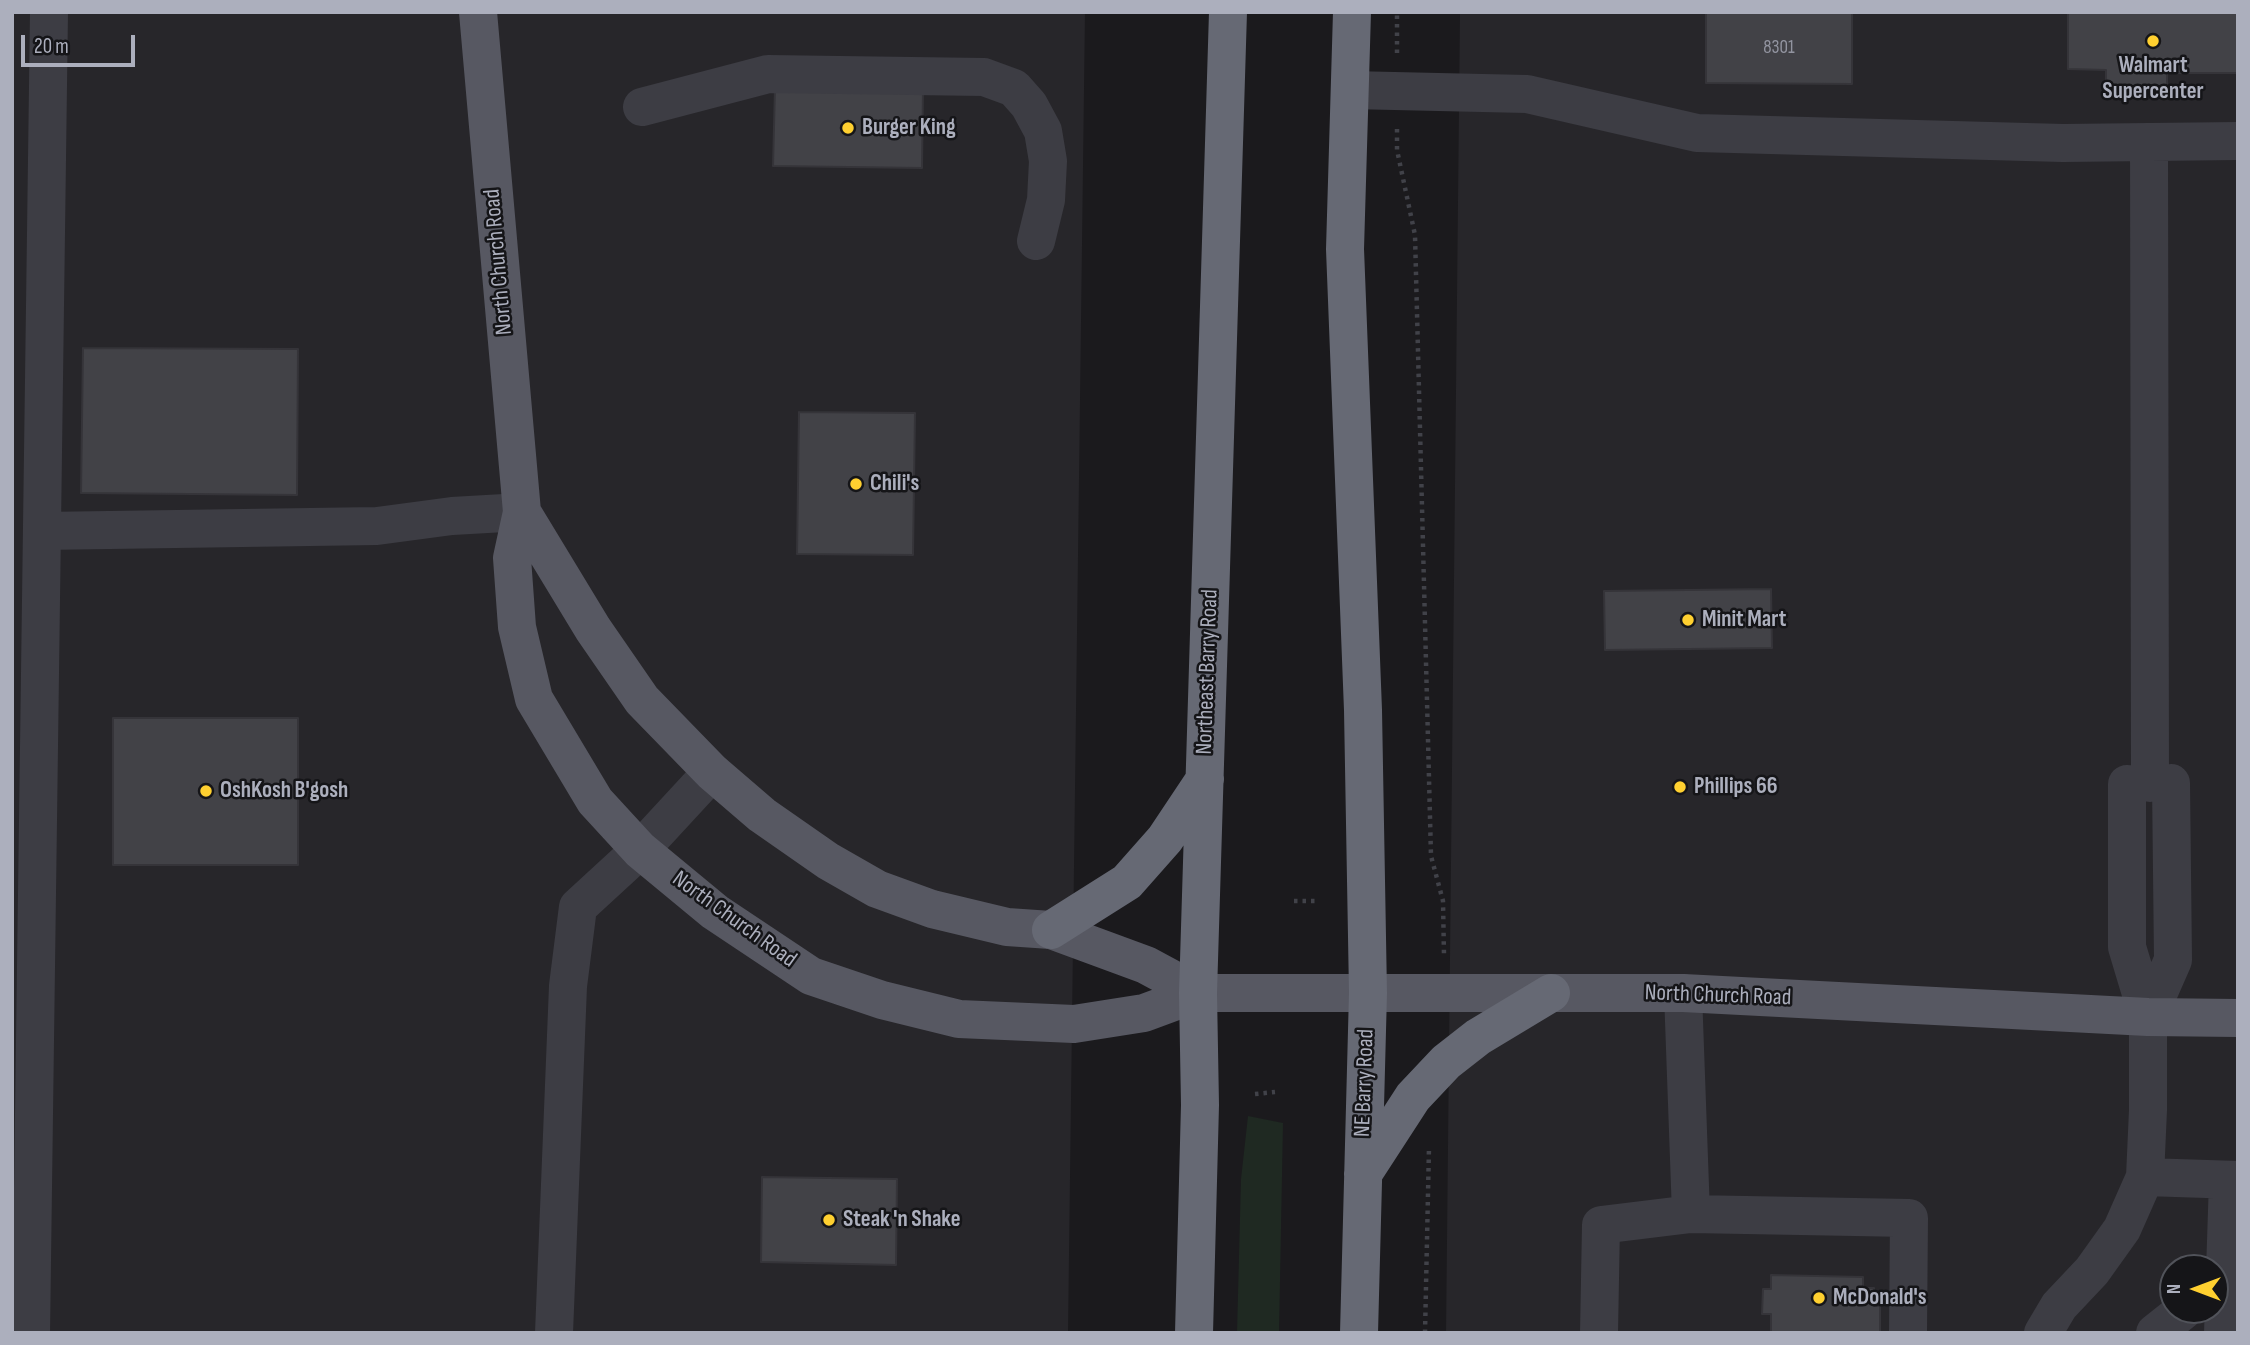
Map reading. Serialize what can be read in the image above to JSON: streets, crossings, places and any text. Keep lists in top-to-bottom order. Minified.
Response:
{"streets":{"highway":["Northeast Barry Road","NE Barry Road"],"main road":["North Church Road"]},"crossings":[["North Church Road","Northeast Barry Road"],["North Church Road","NE Barry Road"]],"places":["Walmart Supercenter","Burger King","Chili's","Minit Mart","Phillips 66","OshKosh B'gosh","Steak 'n Shake","McDonald's"],"house_numbers":["8301"],"scale_bar":"20 m","north":"left"}
